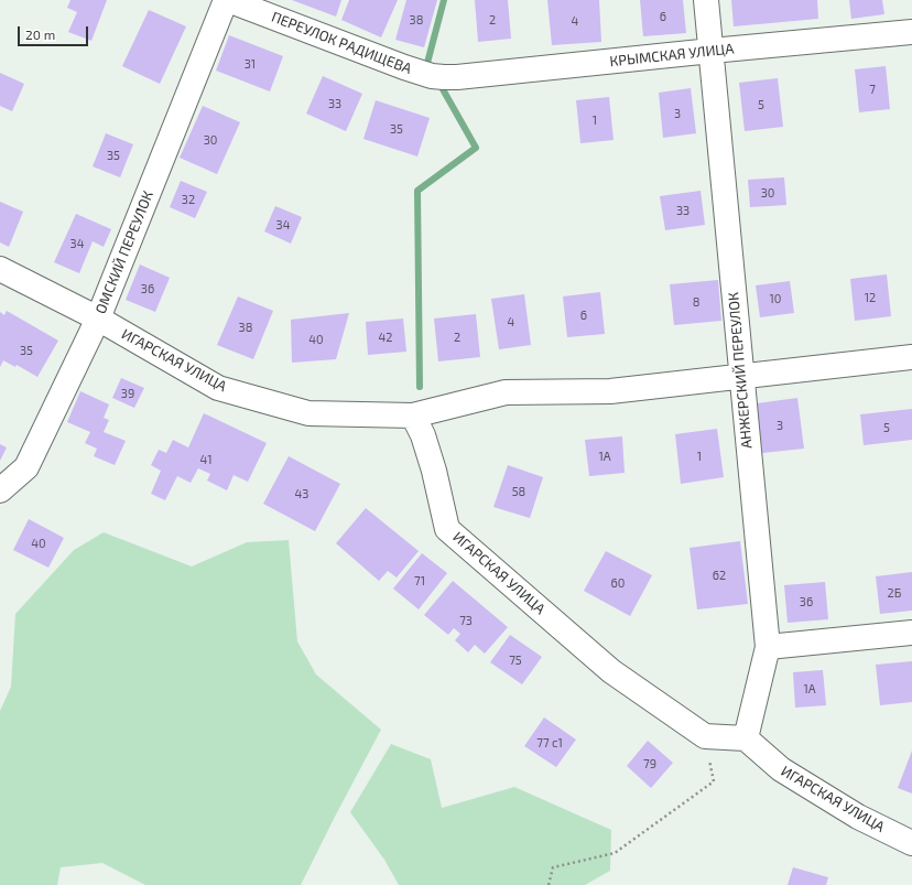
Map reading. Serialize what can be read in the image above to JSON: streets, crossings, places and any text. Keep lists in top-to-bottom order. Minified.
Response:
{"streets":{"street":["ПЕРЕУЛОК РАДИЩЕВА","КРЫМСКАЯ УЛИЦА","ОМСКИЙ ПЕРЕУЛОК","ИГАРСКАЯ УЛИЦА","АНЖЕРСКИЙ ПЕРЕУЛОК"]},"crossings":[["ПЕРЕУЛОК РАДИЩЕВА","КРЫМСКАЯ УЛИЦА"],["ПЕРЕУЛОК РАДИЩЕВА","ОМСКИЙ ПЕРЕУЛОК"],["КРЫМСКАЯ УЛИЦА","АНЖЕРСКИЙ ПЕРЕУЛОК"],["ОМСКИЙ ПЕРЕУЛОК","ИГАРСКАЯ УЛИЦА"],["ИГАРСКАЯ УЛИЦА","АНЖЕРСКИЙ ПЕРЕУЛОК"]],"house_numbers":["6","38","2","4","31","7","33","5","3","1","35","30","35","30","32","33","34","34","36","12","10","8","6","4","38","42","2","40","35","39","3","5","1А","1","41","58","43","40","62","71","60","2Б","36","73","75","1А","77 с1","79"],"scale_bar":"20 m"}
